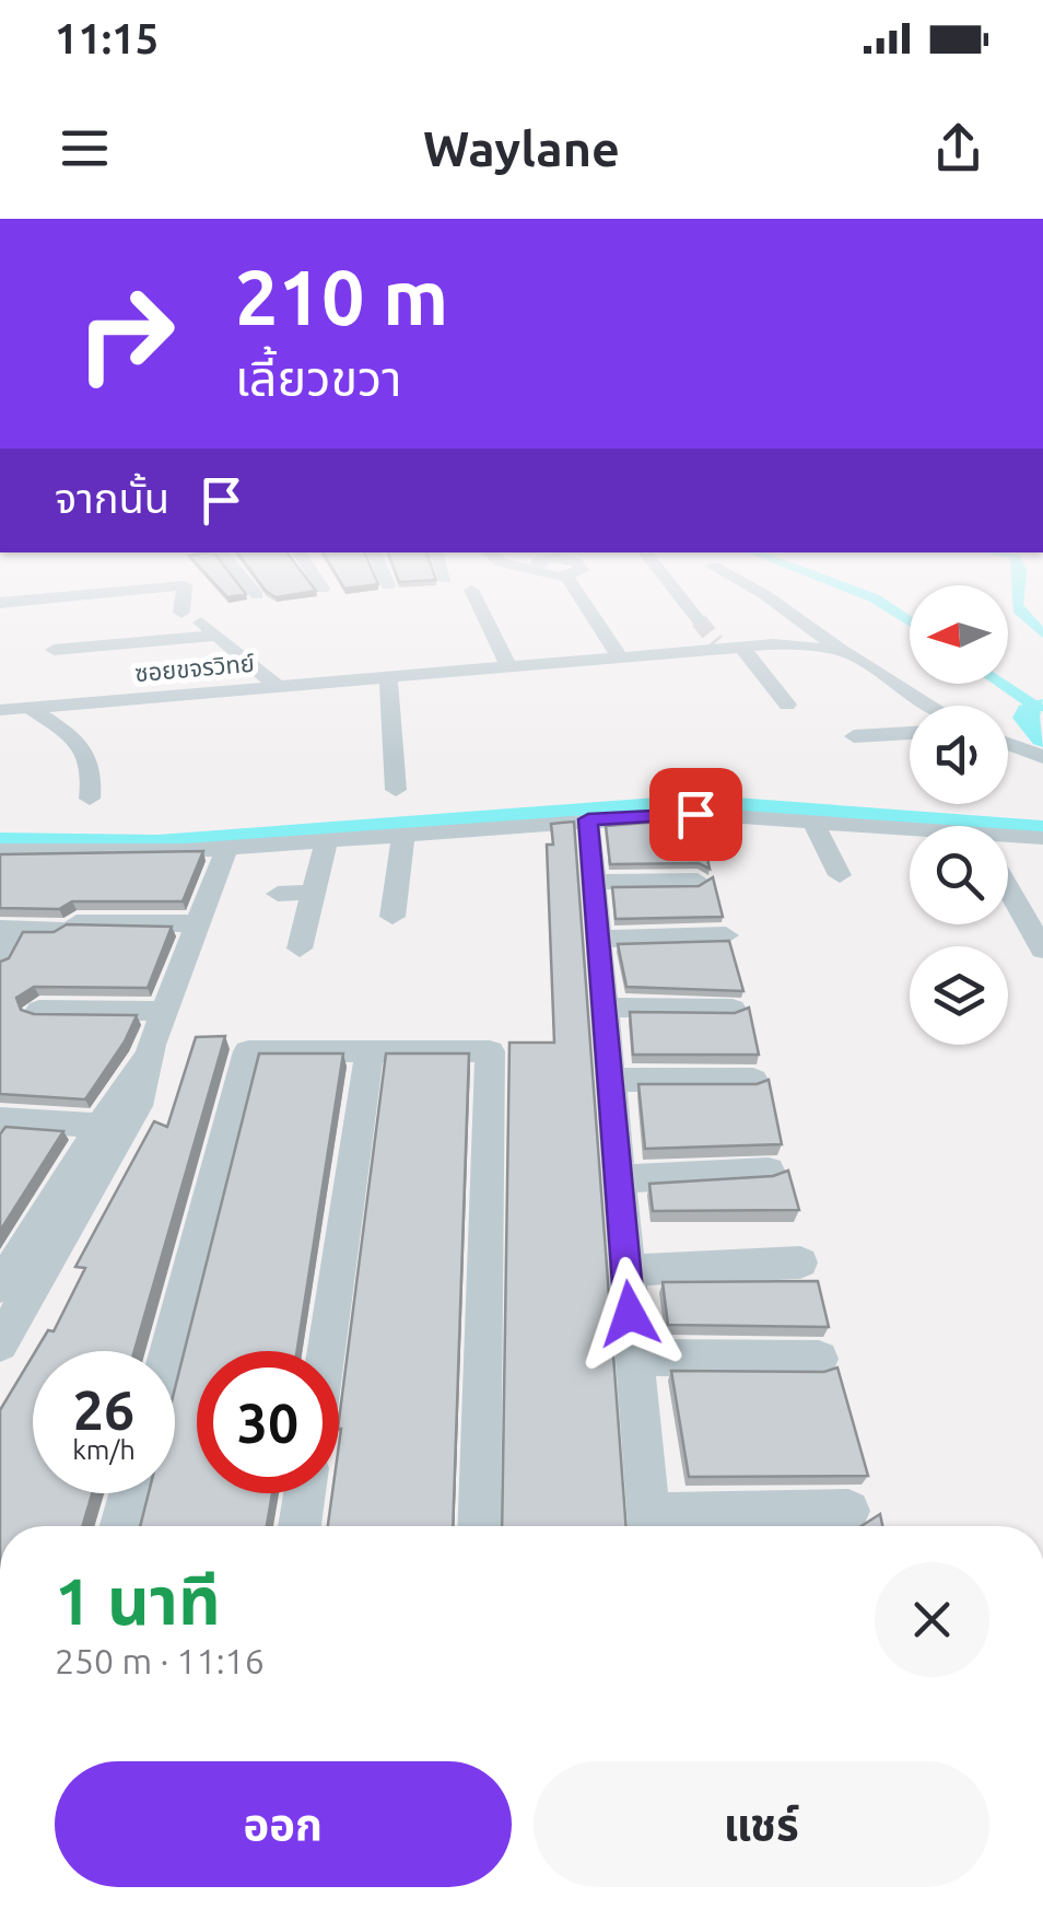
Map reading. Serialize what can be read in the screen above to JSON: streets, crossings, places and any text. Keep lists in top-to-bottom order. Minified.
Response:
{"streets":{"street":["ซอยขจรวิทย์"]},"north":"left","page":{"status":"11:15","header":"Waylane","turn":["210 m","เลี้ยวขวา"],"then":"จากนั้น","speed":"26 km/h","limit":"30","heading":["1 นาที","250 m · 11:16"],"buttons":["ออก","แชร์"]}}
